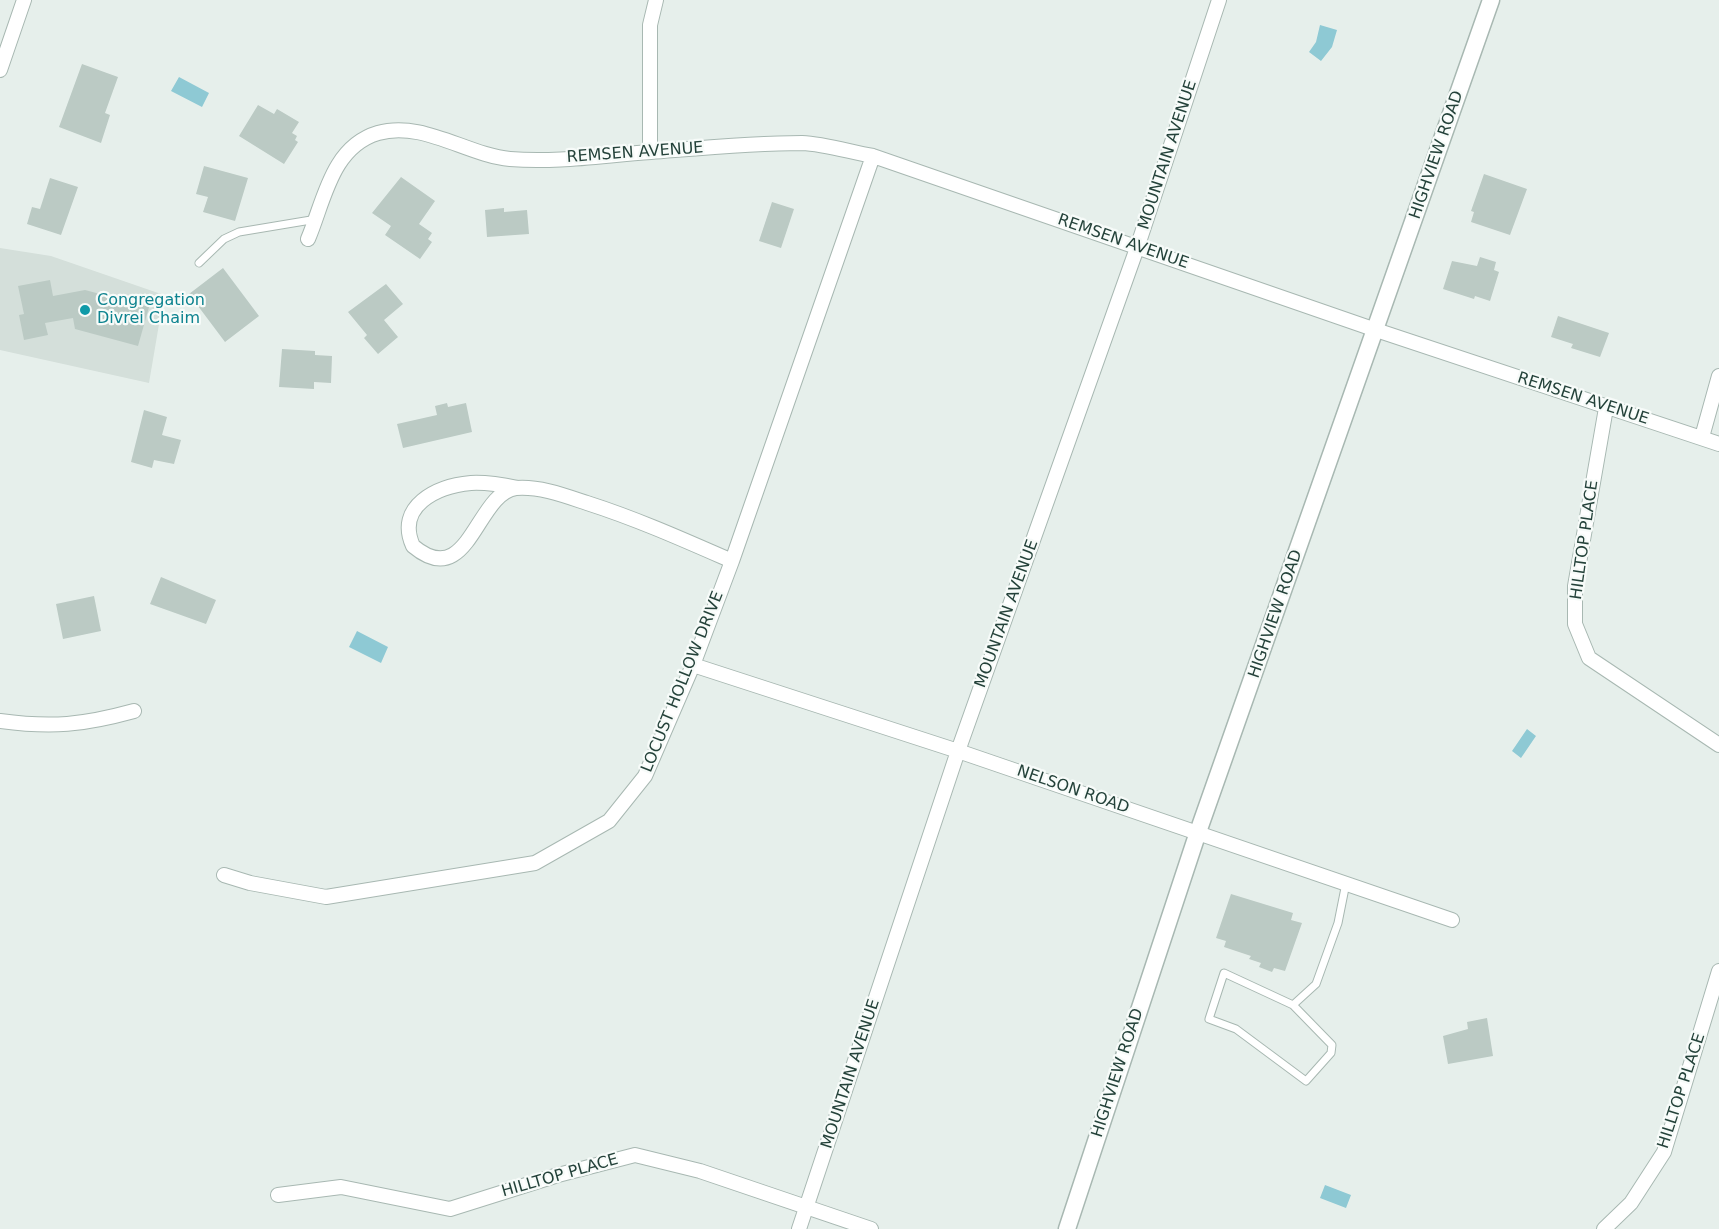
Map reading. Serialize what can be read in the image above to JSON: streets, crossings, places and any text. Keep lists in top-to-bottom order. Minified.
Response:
{"streets":{"street":["REMSEN AVENUE","MOUNTAIN AVENUE","HIGHVIEW ROAD","HILLTOP PLACE","LOCUST HOLLOW DRIVE","NELSON ROAD"]},"crossings":[["REMSEN AVENUE","MOUNTAIN AVENUE"],["REMSEN AVENUE","HIGHVIEW ROAD"],["REMSEN AVENUE","HILLTOP PLACE"],["REMSEN AVENUE","LOCUST HOLLOW DRIVE"],["MOUNTAIN AVENUE","HILLTOP PLACE"],["MOUNTAIN AVENUE","NELSON ROAD"],["HIGHVIEW ROAD","NELSON ROAD"],["LOCUST HOLLOW DRIVE","NELSON ROAD"]],"places":["Congregation Divrei Chaim"]}
